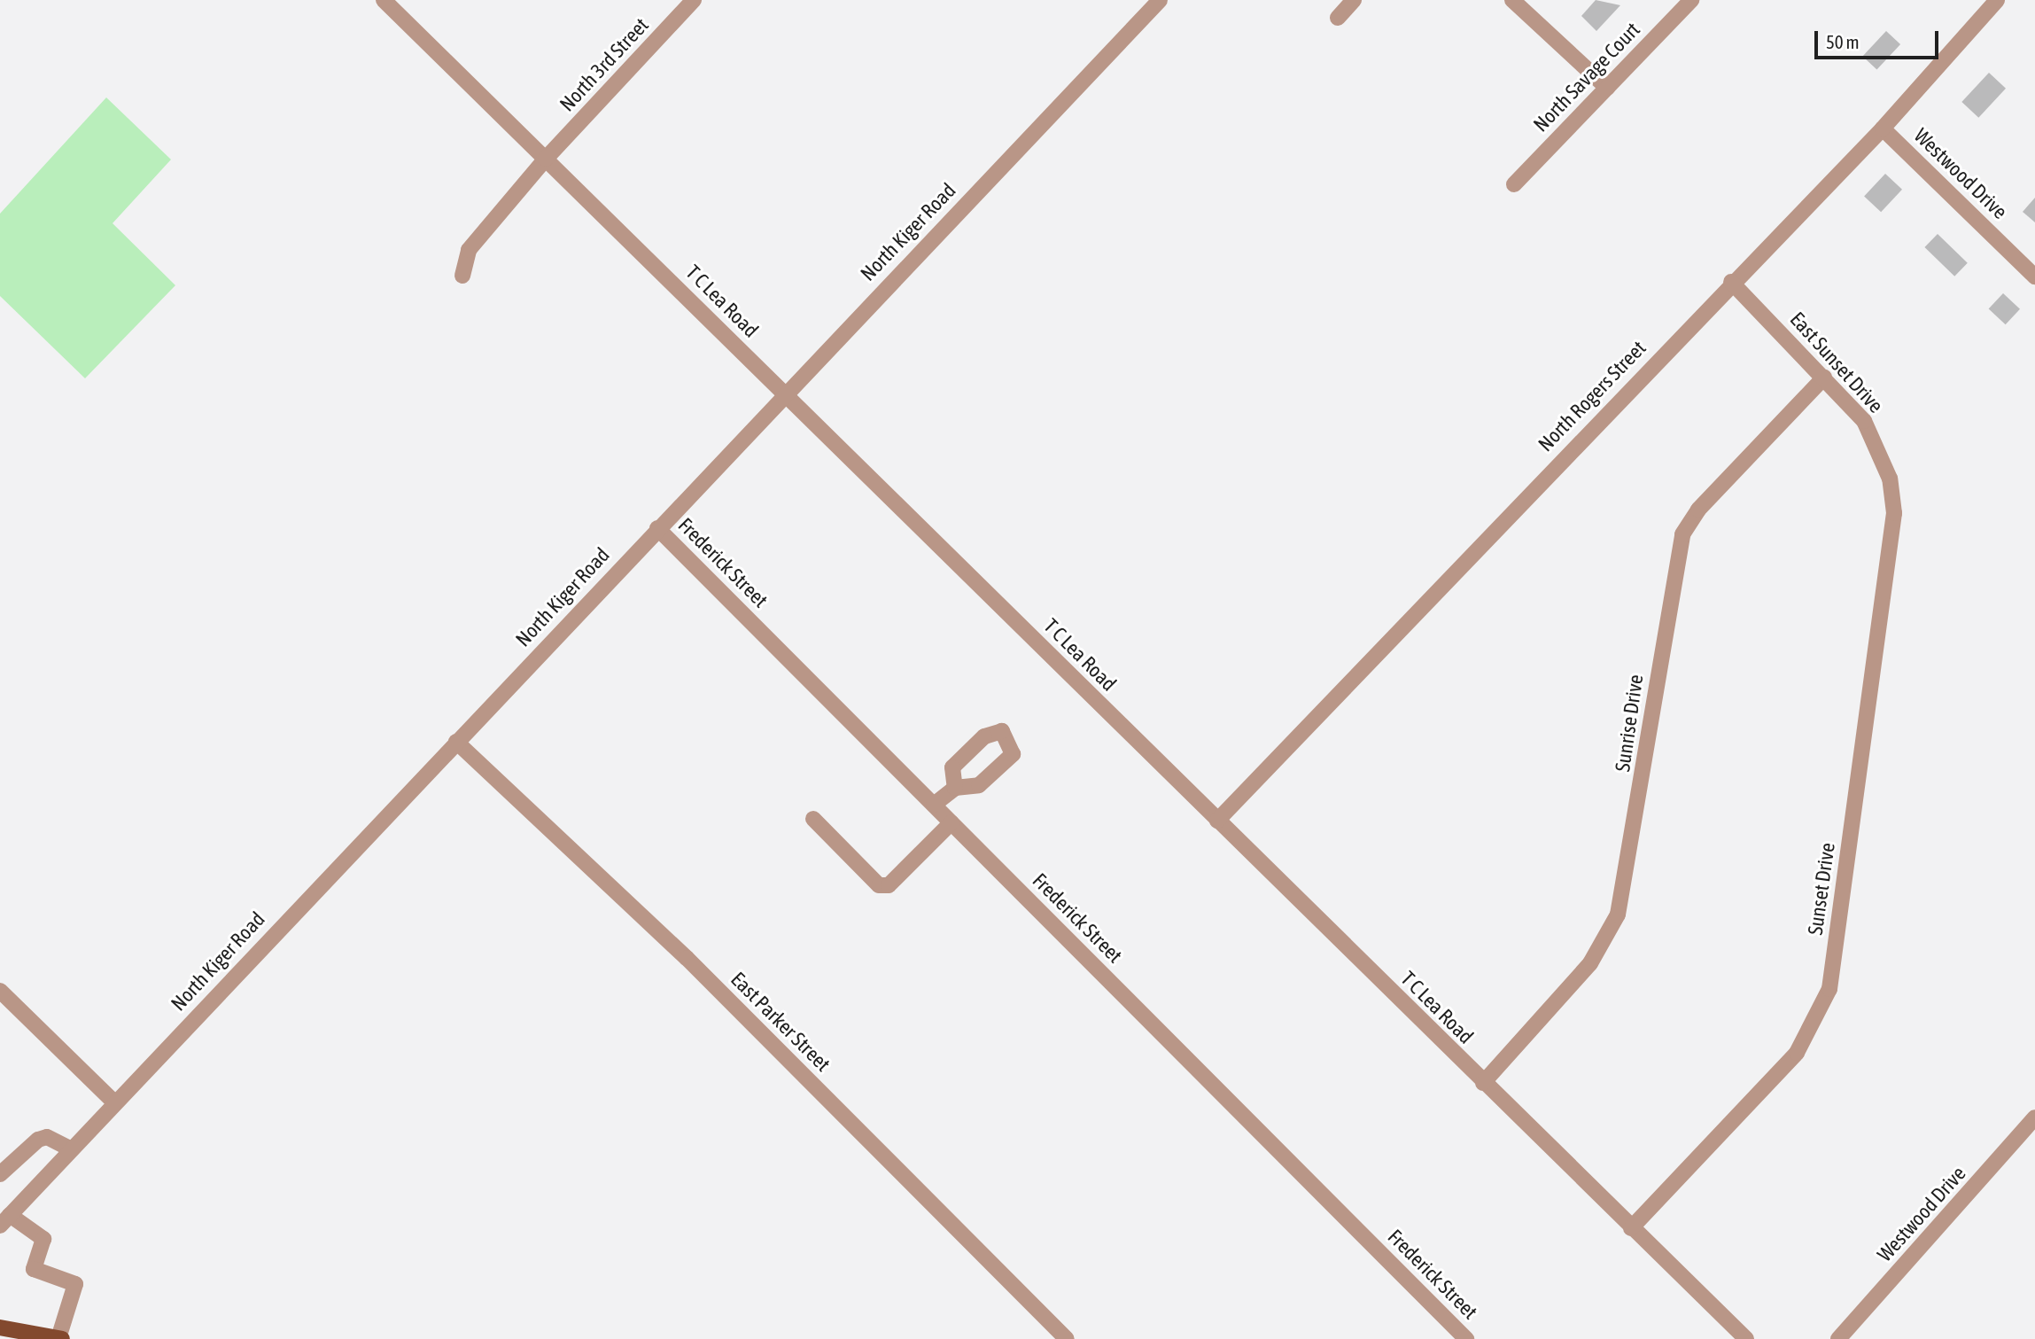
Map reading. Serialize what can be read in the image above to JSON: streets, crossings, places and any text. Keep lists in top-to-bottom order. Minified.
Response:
{"streets":{"street":["North 3rd Street","North Savage Court","Westwood Drive","North Kiger Road","T C Lea Road","East Sunset Drive","North Rogers Street","Frederick Street","Sunrise Drive","Sunset Drive","East Parker Street"]},"crossings":[["North 3rd Street","T C Lea Road"],["Westwood Drive","North Rogers Street"],["North Kiger Road","T C Lea Road"],["North Kiger Road","Frederick Street"],["North Kiger Road","East Parker Street"],["T C Lea Road","North Rogers Street"],["T C Lea Road","Sunrise Drive"],["T C Lea Road","Sunset Drive"],["East Sunset Drive","North Rogers Street"],["East Sunset Drive","Sunrise Drive"],["East Sunset Drive","Sunset Drive"]],"scale_bar":"50 m"}
